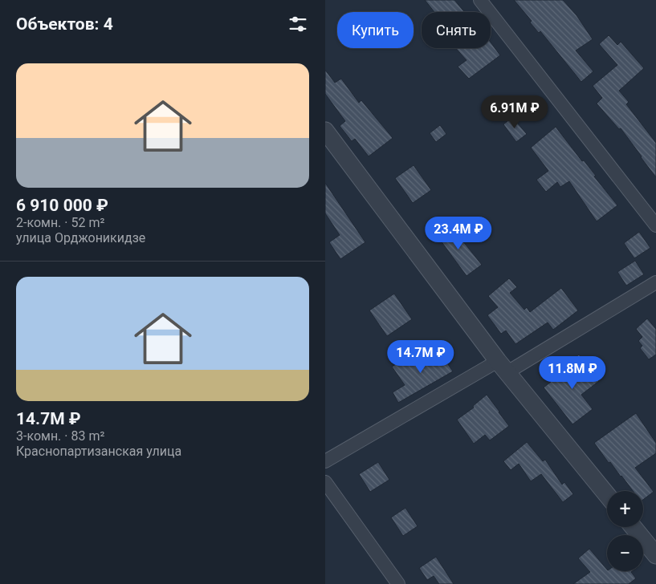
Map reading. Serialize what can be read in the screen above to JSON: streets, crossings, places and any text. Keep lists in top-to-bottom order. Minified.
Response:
{"page":{"heading":"Объектов: 4","chip":["Купить","Снять"],"list":[{"name":"6 910 000 ₽","note":"2-комн. · 52 m² · улица Орджоникидзе"},{"name":"14.7M ₽","note":"3-комн. · 83 m² · Краснопартизанская улица"}],"price":["6.91M ₽","23.4M ₽","14.7M ₽","11.8M ₽"],"map_buttons":["+","−"]}}
